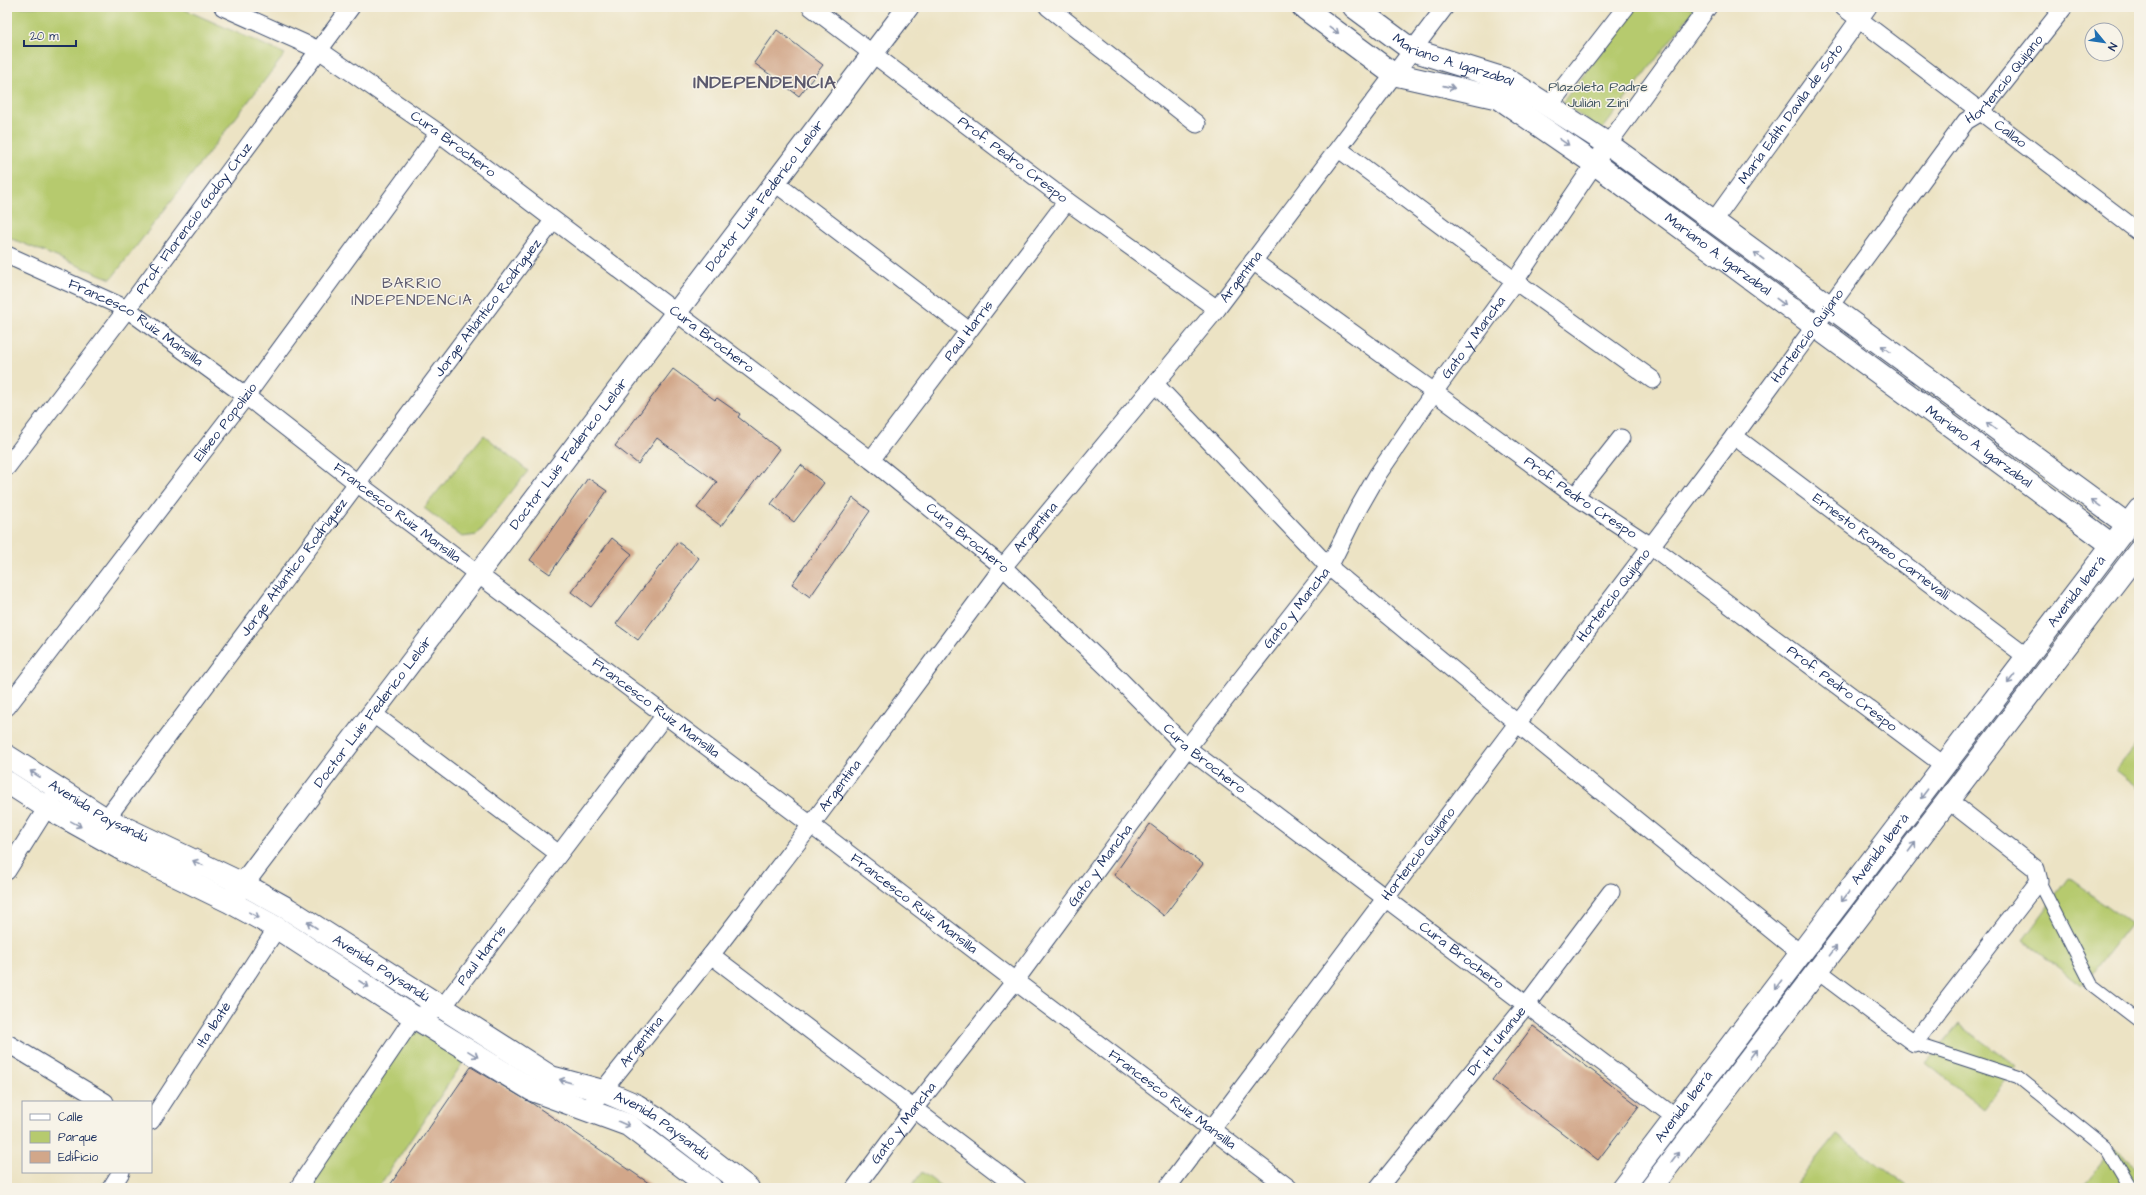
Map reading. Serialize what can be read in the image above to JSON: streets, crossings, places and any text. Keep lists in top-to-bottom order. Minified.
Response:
{"streets":{"main road":["Mariano A. Igarzabal","Avenida Iberá","Avenida Paysandú"],"street":["Hortencio Quijano","María Edith Davila de Soto","Callao","Cura Brochero","Prof. Pedro Crespo","Doctor Luis Federico Leloir","Prof. Florencio Godoy Cruz","Argentina","Jorge Atlántico Rodriguez","Francesco Ruiz Mansilla","Paul Harris","Gato y Mancha","Eliseo Popolizio","Ernesto Romeo Carnevalli","Ita Ibaté","Dr. H. Unanue"]},"crossings":[["Mariano A. Igarzabal","Hortencio Quijano"],["Mariano A. Igarzabal","María Edith Davila de Soto"],["Mariano A. Igarzabal","Argentina"],["Mariano A. Igarzabal","Gato y Mancha"],["Mariano A. Igarzabal","Avenida Iberá"],["Hortencio Quijano","Callao"],["Hortencio Quijano","Cura Brochero"],["Hortencio Quijano","Prof. Pedro Crespo"],["Hortencio Quijano","Francesco Ruiz Mansilla"],["Hortencio Quijano","Ernesto Romeo Carnevalli"],["María Edith Davila de Soto","Callao"],["Cura Brochero","Doctor Luis Federico Leloir"],["Cura Brochero","Prof. Florencio Godoy Cruz"],["Cura Brochero","Argentina"],["Cura Brochero","Jorge Atlántico Rodriguez"],["Cura Brochero","Paul Harris"],["Cura Brochero","Gato y Mancha"],["Cura Brochero","Eliseo Popolizio"],["Cura Brochero","Avenida Iberá"],["Cura Brochero","Dr. H. Unanue"],["Prof. Pedro Crespo","Doctor Luis Federico Leloir"],["Prof. Pedro Crespo","Argentina"],["Prof. Pedro Crespo","Paul Harris"],["Prof. Pedro Crespo","Gato y Mancha"],["Prof. Pedro Crespo","Avenida Iberá"],["Doctor Luis Federico Leloir","Francesco Ruiz Mansilla"],["Doctor Luis Federico Leloir","Avenida Paysandú"],["Prof. Florencio Godoy Cruz","Francesco Ruiz Mansilla"],["Argentina","Francesco Ruiz Mansilla"],["Argentina","Avenida Paysandú"],["Jorge Atlántico Rodriguez","Francesco Ruiz Mansilla"],["Jorge Atlántico Rodriguez","Avenida Paysandú"],["Francesco Ruiz Mansilla","Paul Harris"],["Francesco Ruiz Mansilla","Gato y Mancha"],["Francesco Ruiz Mansilla","Eliseo Popolizio"],["Paul Harris","Avenida Paysandú"],["Ernesto Romeo Carnevalli","Avenida Iberá"],["Avenida Paysandú","Ita Ibaté"]],"districts":["INDEPENDENCIA","BARRIO INDEPENDENCIA"],"parks":["Plazoleta Padre Julián Zini"],"legend":["Calle","Parque","Edificio"],"scale_bar":"20 m","north":"bottom right"}
